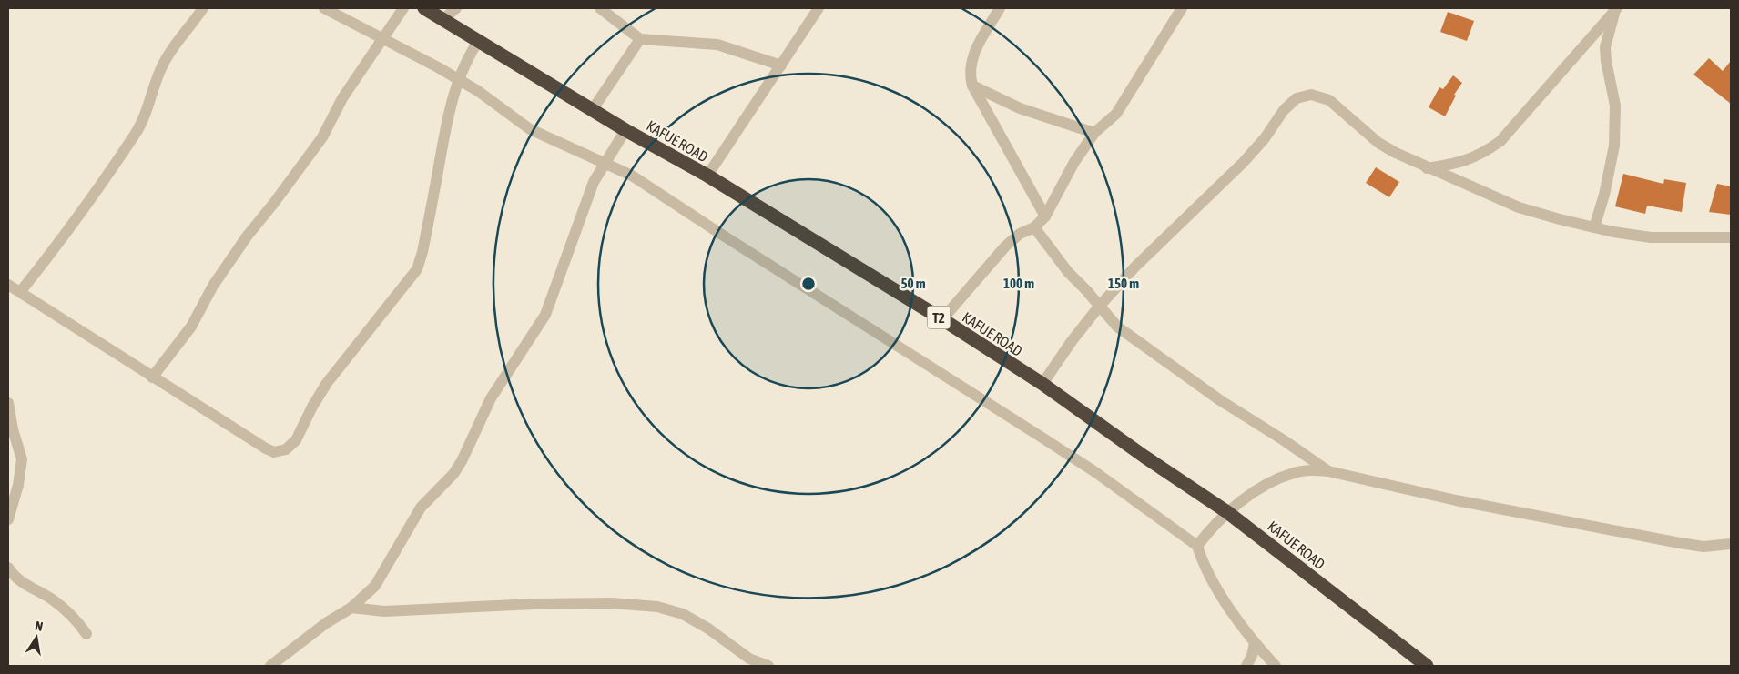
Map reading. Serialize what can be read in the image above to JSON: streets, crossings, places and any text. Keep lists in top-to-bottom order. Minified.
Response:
{"streets":{"highway":["KAFUE ROAD","T2"]},"north":"top","rings":["50 m","100 m","150 m"]}
